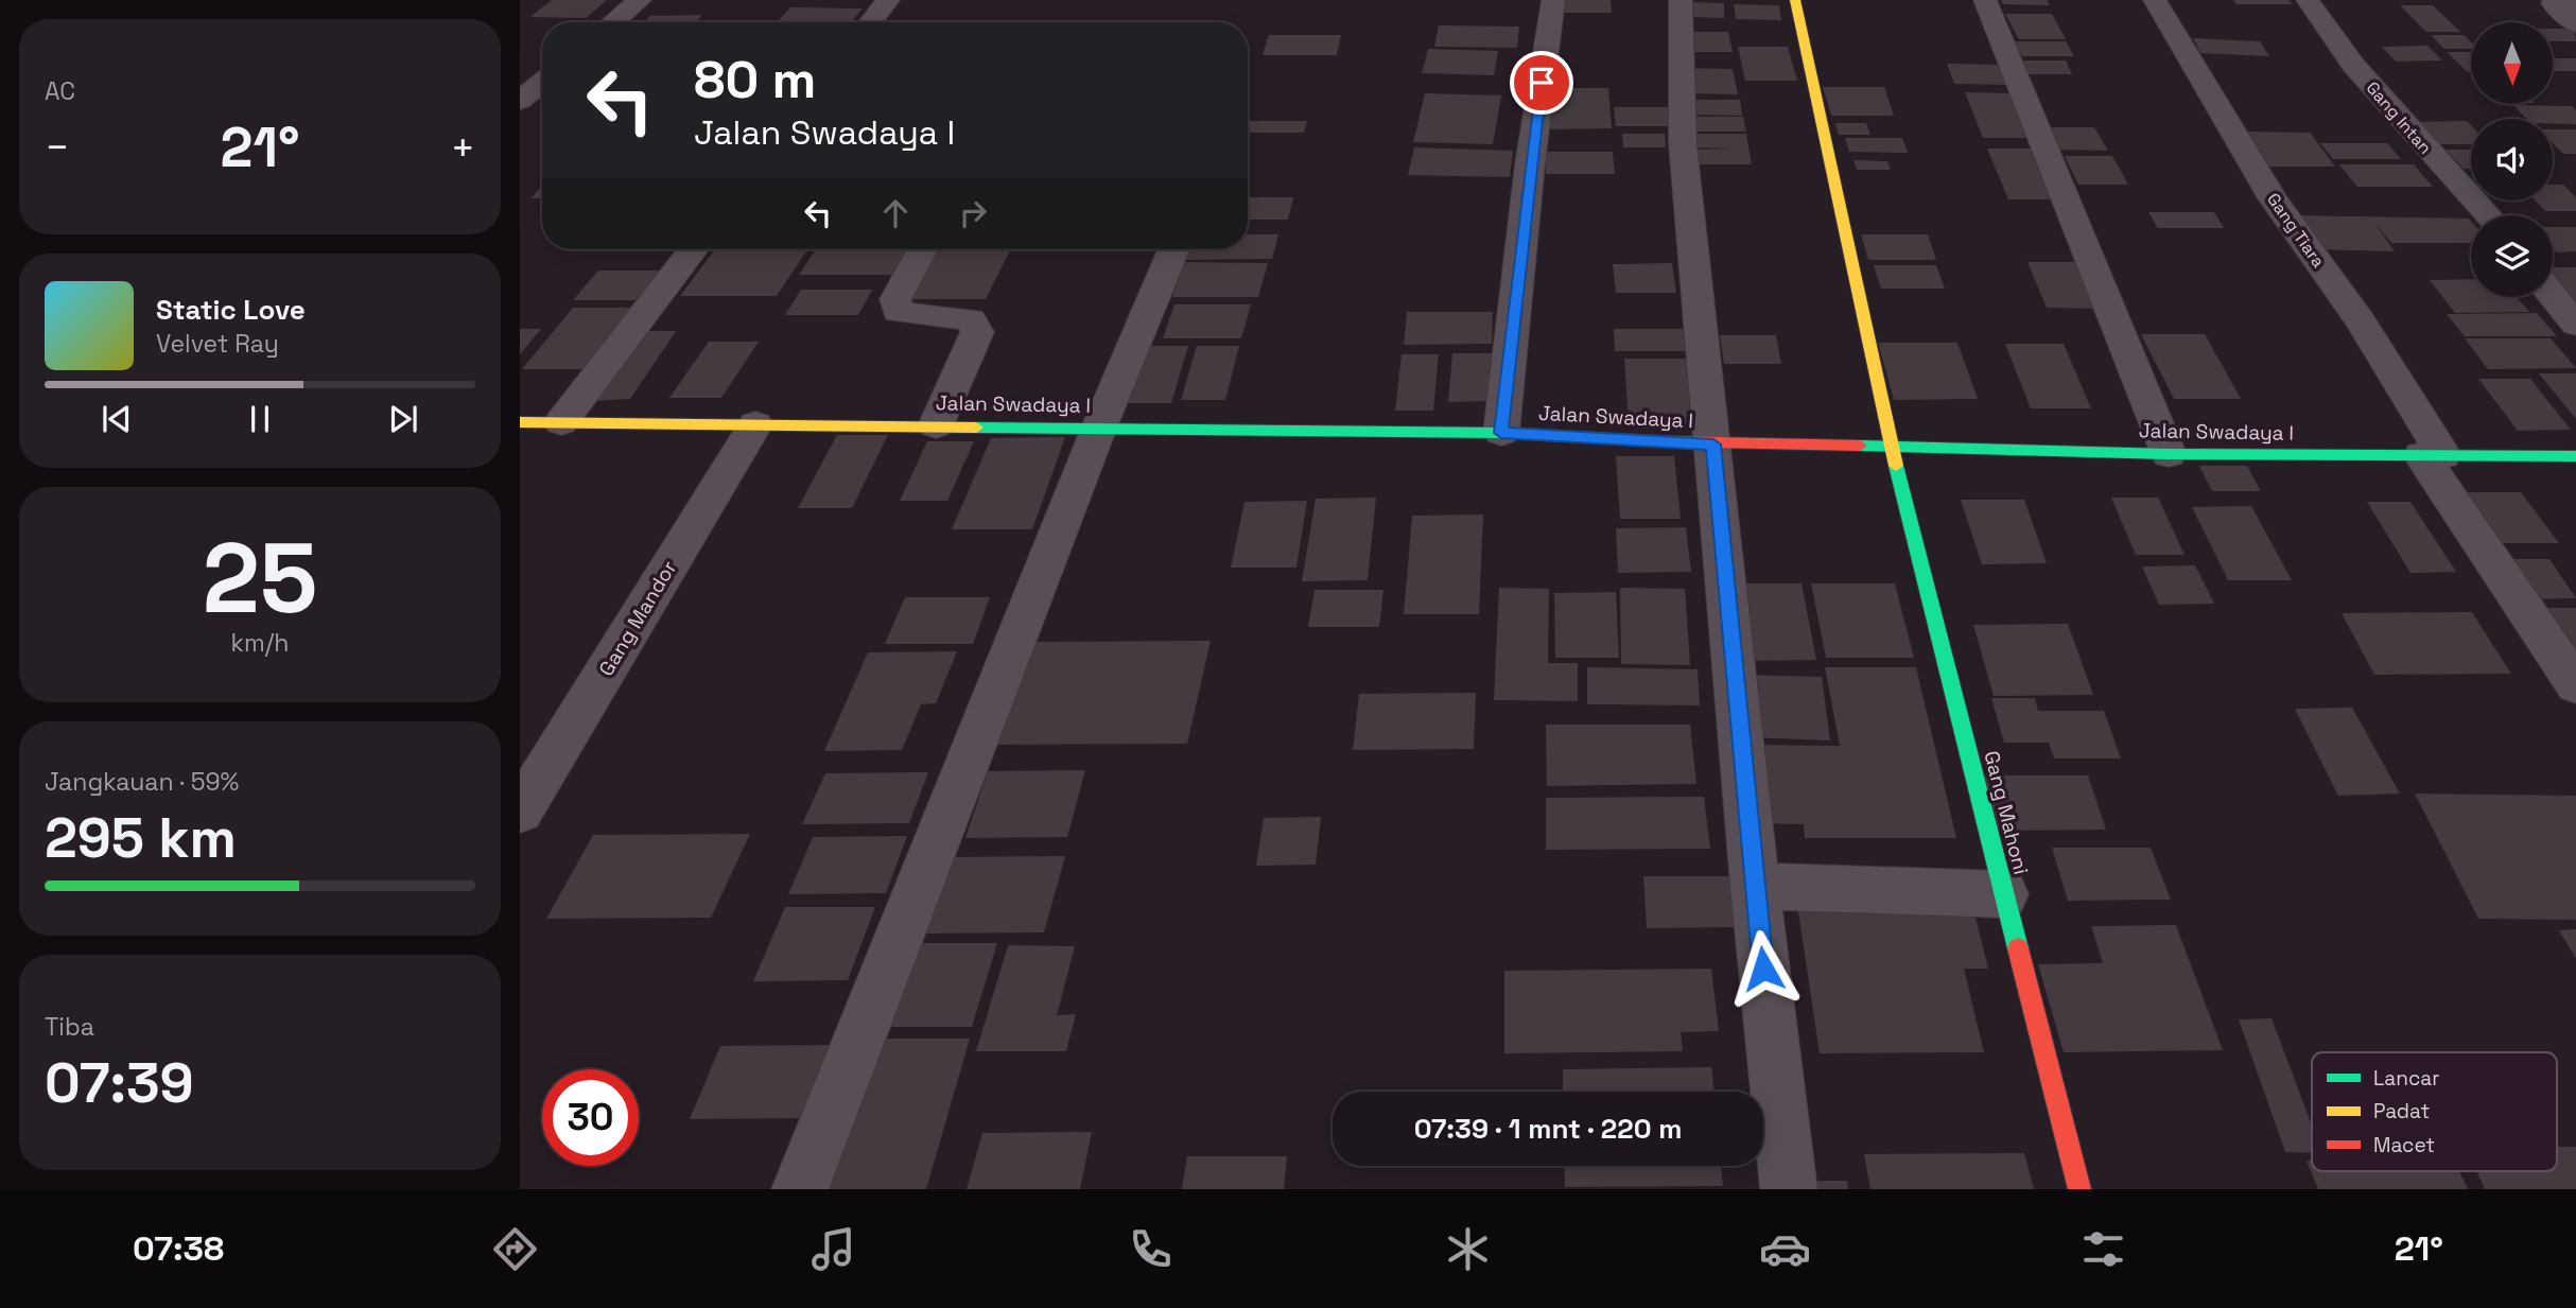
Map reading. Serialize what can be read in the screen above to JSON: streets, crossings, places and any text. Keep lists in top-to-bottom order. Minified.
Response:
{"streets":{"street":["Gang Intan","Gang Tiara","Jalan Swadaya I","Gang Mandor","Gang Mahoni"]},"crossings":[["Gang Tiara","Jalan Swadaya I"],["Jalan Swadaya I","Gang Mandor"],["Jalan Swadaya I","Gang Mahoni"]],"legend":["Lancar","Padat","Macet"],"north":"bottom","page":{"tile":["AC",["25","km/h"],["Jangkauan · 59%","295 km"],["Tiba","07:39"]],"turn":["80 m","Jalan Swadaya I"],"heat":["−","21°","+"],"song":["Static Love","Velvet Ray"],"limit":"30","trip":"07:39 · 1 mnt · 220 m","tabs":["07:38","21°"]}}
